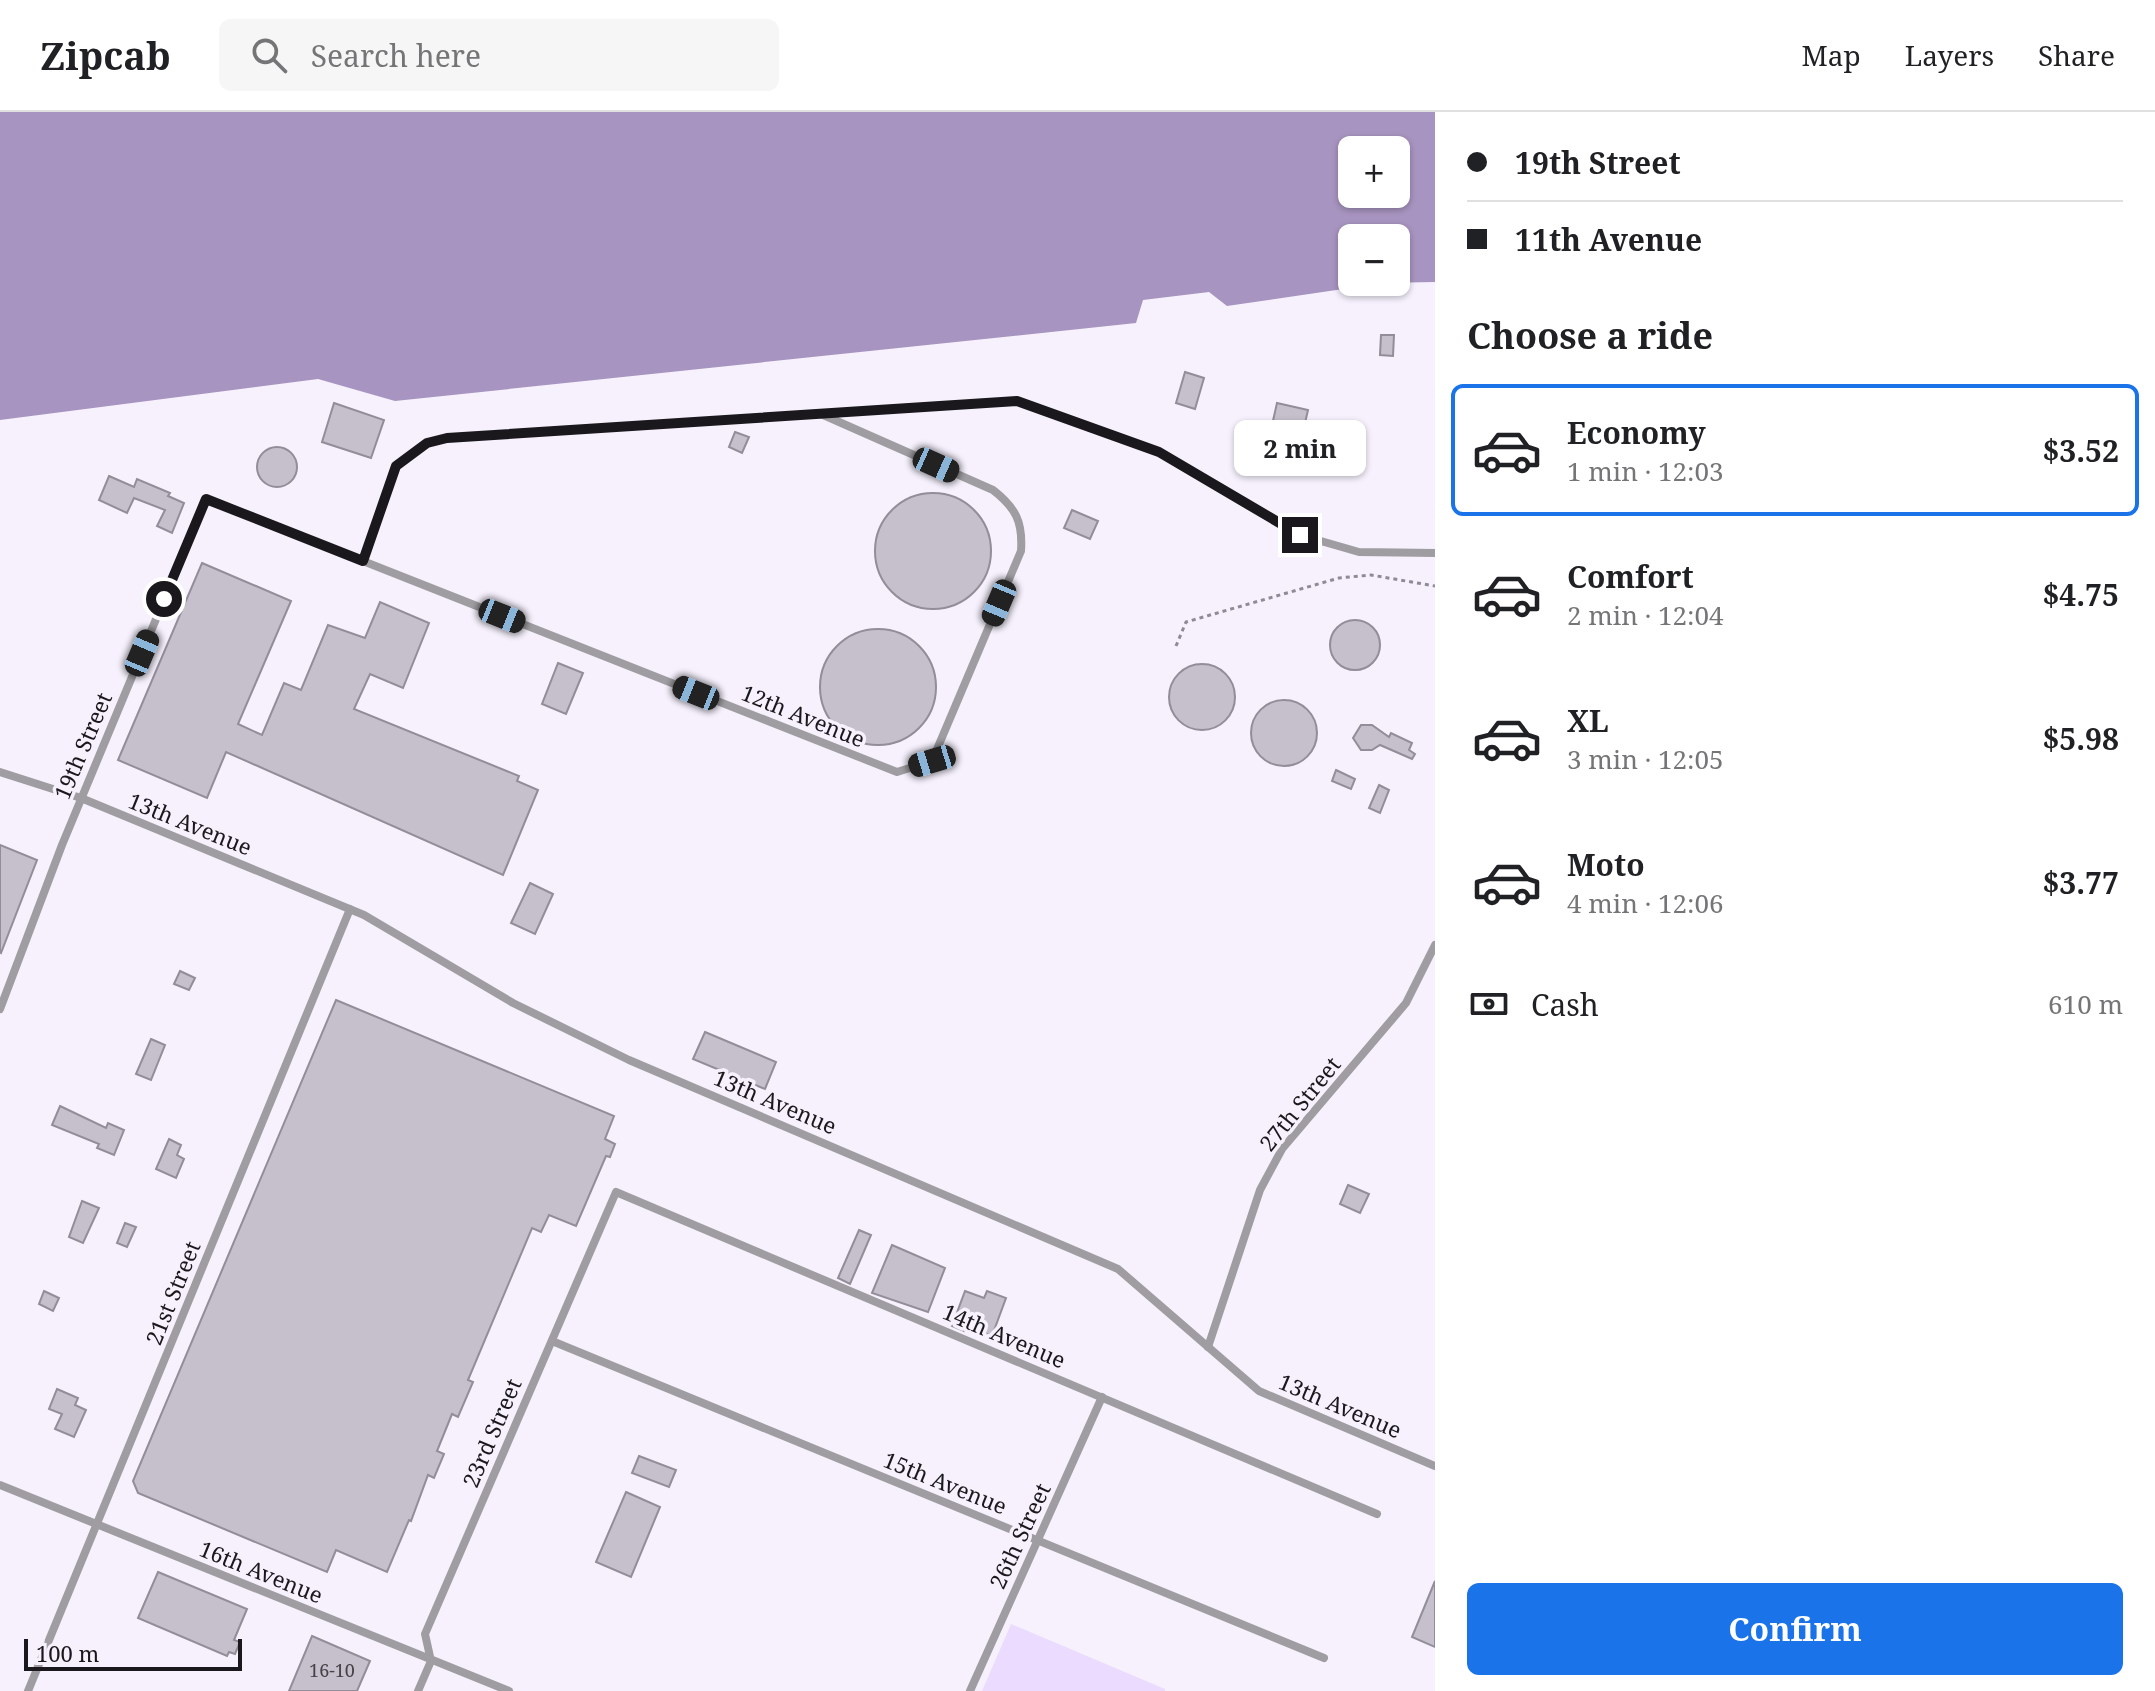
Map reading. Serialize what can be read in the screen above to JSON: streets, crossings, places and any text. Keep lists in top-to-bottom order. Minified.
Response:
{"streets":{"lane":["12th Avenue","19th Street","13th Avenue","27th Street","21st Street","14th Avenue","23rd Street","15th Avenue","26th Street","16th Avenue"]},"crossings":[["12th Avenue","19th Street"],["19th Street","13th Avenue"],["13th Avenue","27th Street"],["13th Avenue","21st Street"],["21st Street","16th Avenue"],["14th Avenue","23rd Street"],["14th Avenue","26th Street"],["23rd Street","15th Avenue"],["23rd Street","16th Avenue"],["15th Avenue","26th Street"]],"house_numbers":["16-10"],"scale_bar":"100 m","page":{"header":"Zipcab","search":"Search here","nav":["Map","Layers","Share"],"banner":["19th Street","11th Avenue"],"map_buttons":["+","−"],"heading":"Choose a ride","list":[{"name":"Economy","note":"1 min · 12:03","value":"$3.52"},{"name":"Comfort","note":"2 min · 12:04","value":"$4.75"},{"name":"XL","note":"3 min · 12:05","value":"$5.98"},{"name":"Moto","note":"4 min · 12:06","value":"$3.77"}],"bubble":"2 min","pay":["Cash","610 m"],"buttons":"Confirm","scale":"100 m"}}
